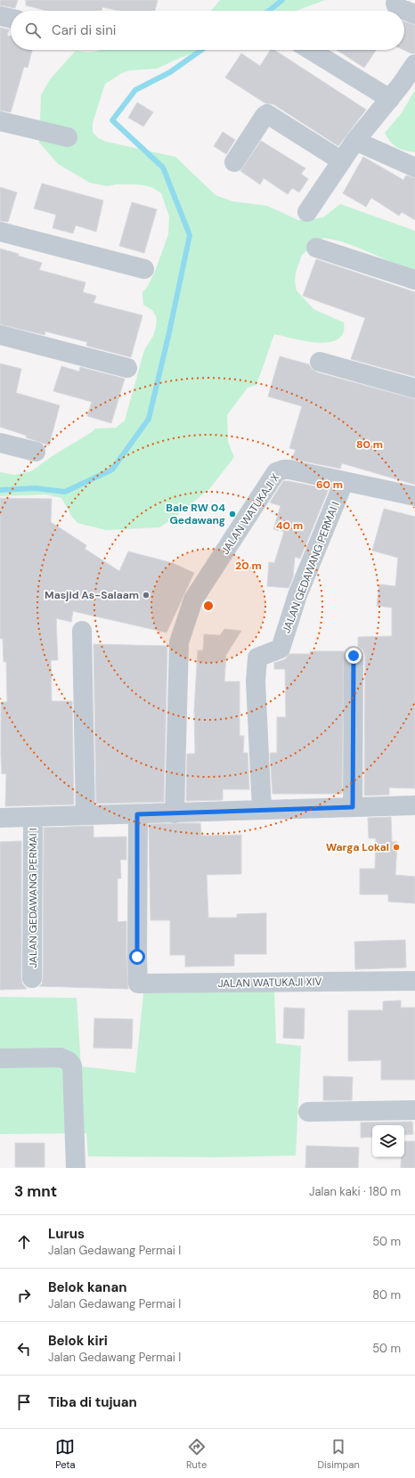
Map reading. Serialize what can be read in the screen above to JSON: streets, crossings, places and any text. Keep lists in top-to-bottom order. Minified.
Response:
{"streets":{"street":["JALAN WATUKAJI X","JALAN GEDAWANG PERMAI I","JALAN WATUKAJI XIV"]},"crossings":[["JALAN WATUKAJI X","JALAN GEDAWANG PERMAI I"],["JALAN GEDAWANG PERMAI I","JALAN WATUKAJI XIV"]],"places":["Bale RW 04 Gedawang","Masjid As-Salaam","Warga Lokal"],"page":{"search":"Cari di sini","heading":["3 mnt","Jalan kaki · 180 m"],"list":[["Lurus","Jalan Gedawang Permai I","50 m"],["Belok kanan","Jalan Gedawang Permai I","80 m"],["Belok kiri","Jalan Gedawang Permai I","50 m"],"Tiba di tujuan"],"nav":["Peta","Rute","Disimpan"]},"rings":["80 m","60 m","40 m","20 m"]}
